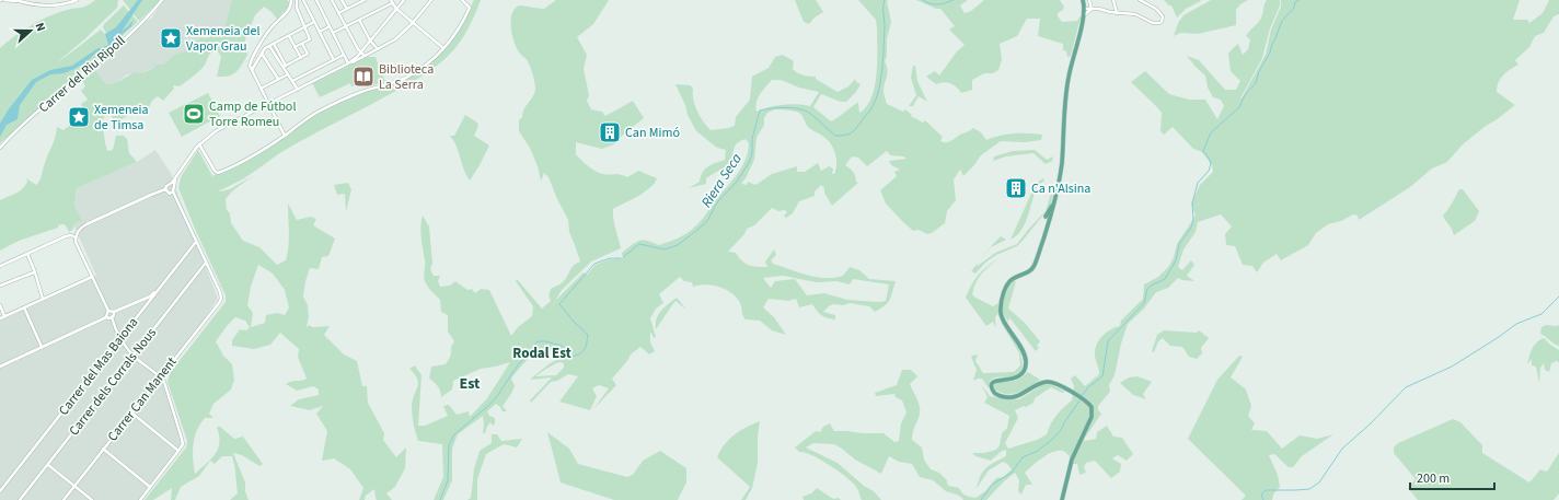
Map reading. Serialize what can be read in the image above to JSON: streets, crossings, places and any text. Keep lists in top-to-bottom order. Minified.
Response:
{"streets":{"street":["Carrer del Riu Ripoll","Carrer del Mas Baiona","Carrer dels Corrals Nous","Carrer Can Manent"]},"crossings":[["Carrer dels Corrals Nous","Carrer Can Manent"]],"districts":["Rodal Est","Est"],"water":["Riera Seca"],"places":{"place":["Xemeneia del Vapor Grau","Xemeneia de Timsa"],"library":["Biblioteca La Serra"],"sports":["Camp de Fútbol Torre Romeu"],"building":["Can Mimó","Ca n'Alsina"]},"scale_bar":"200 m","north":"right"}
